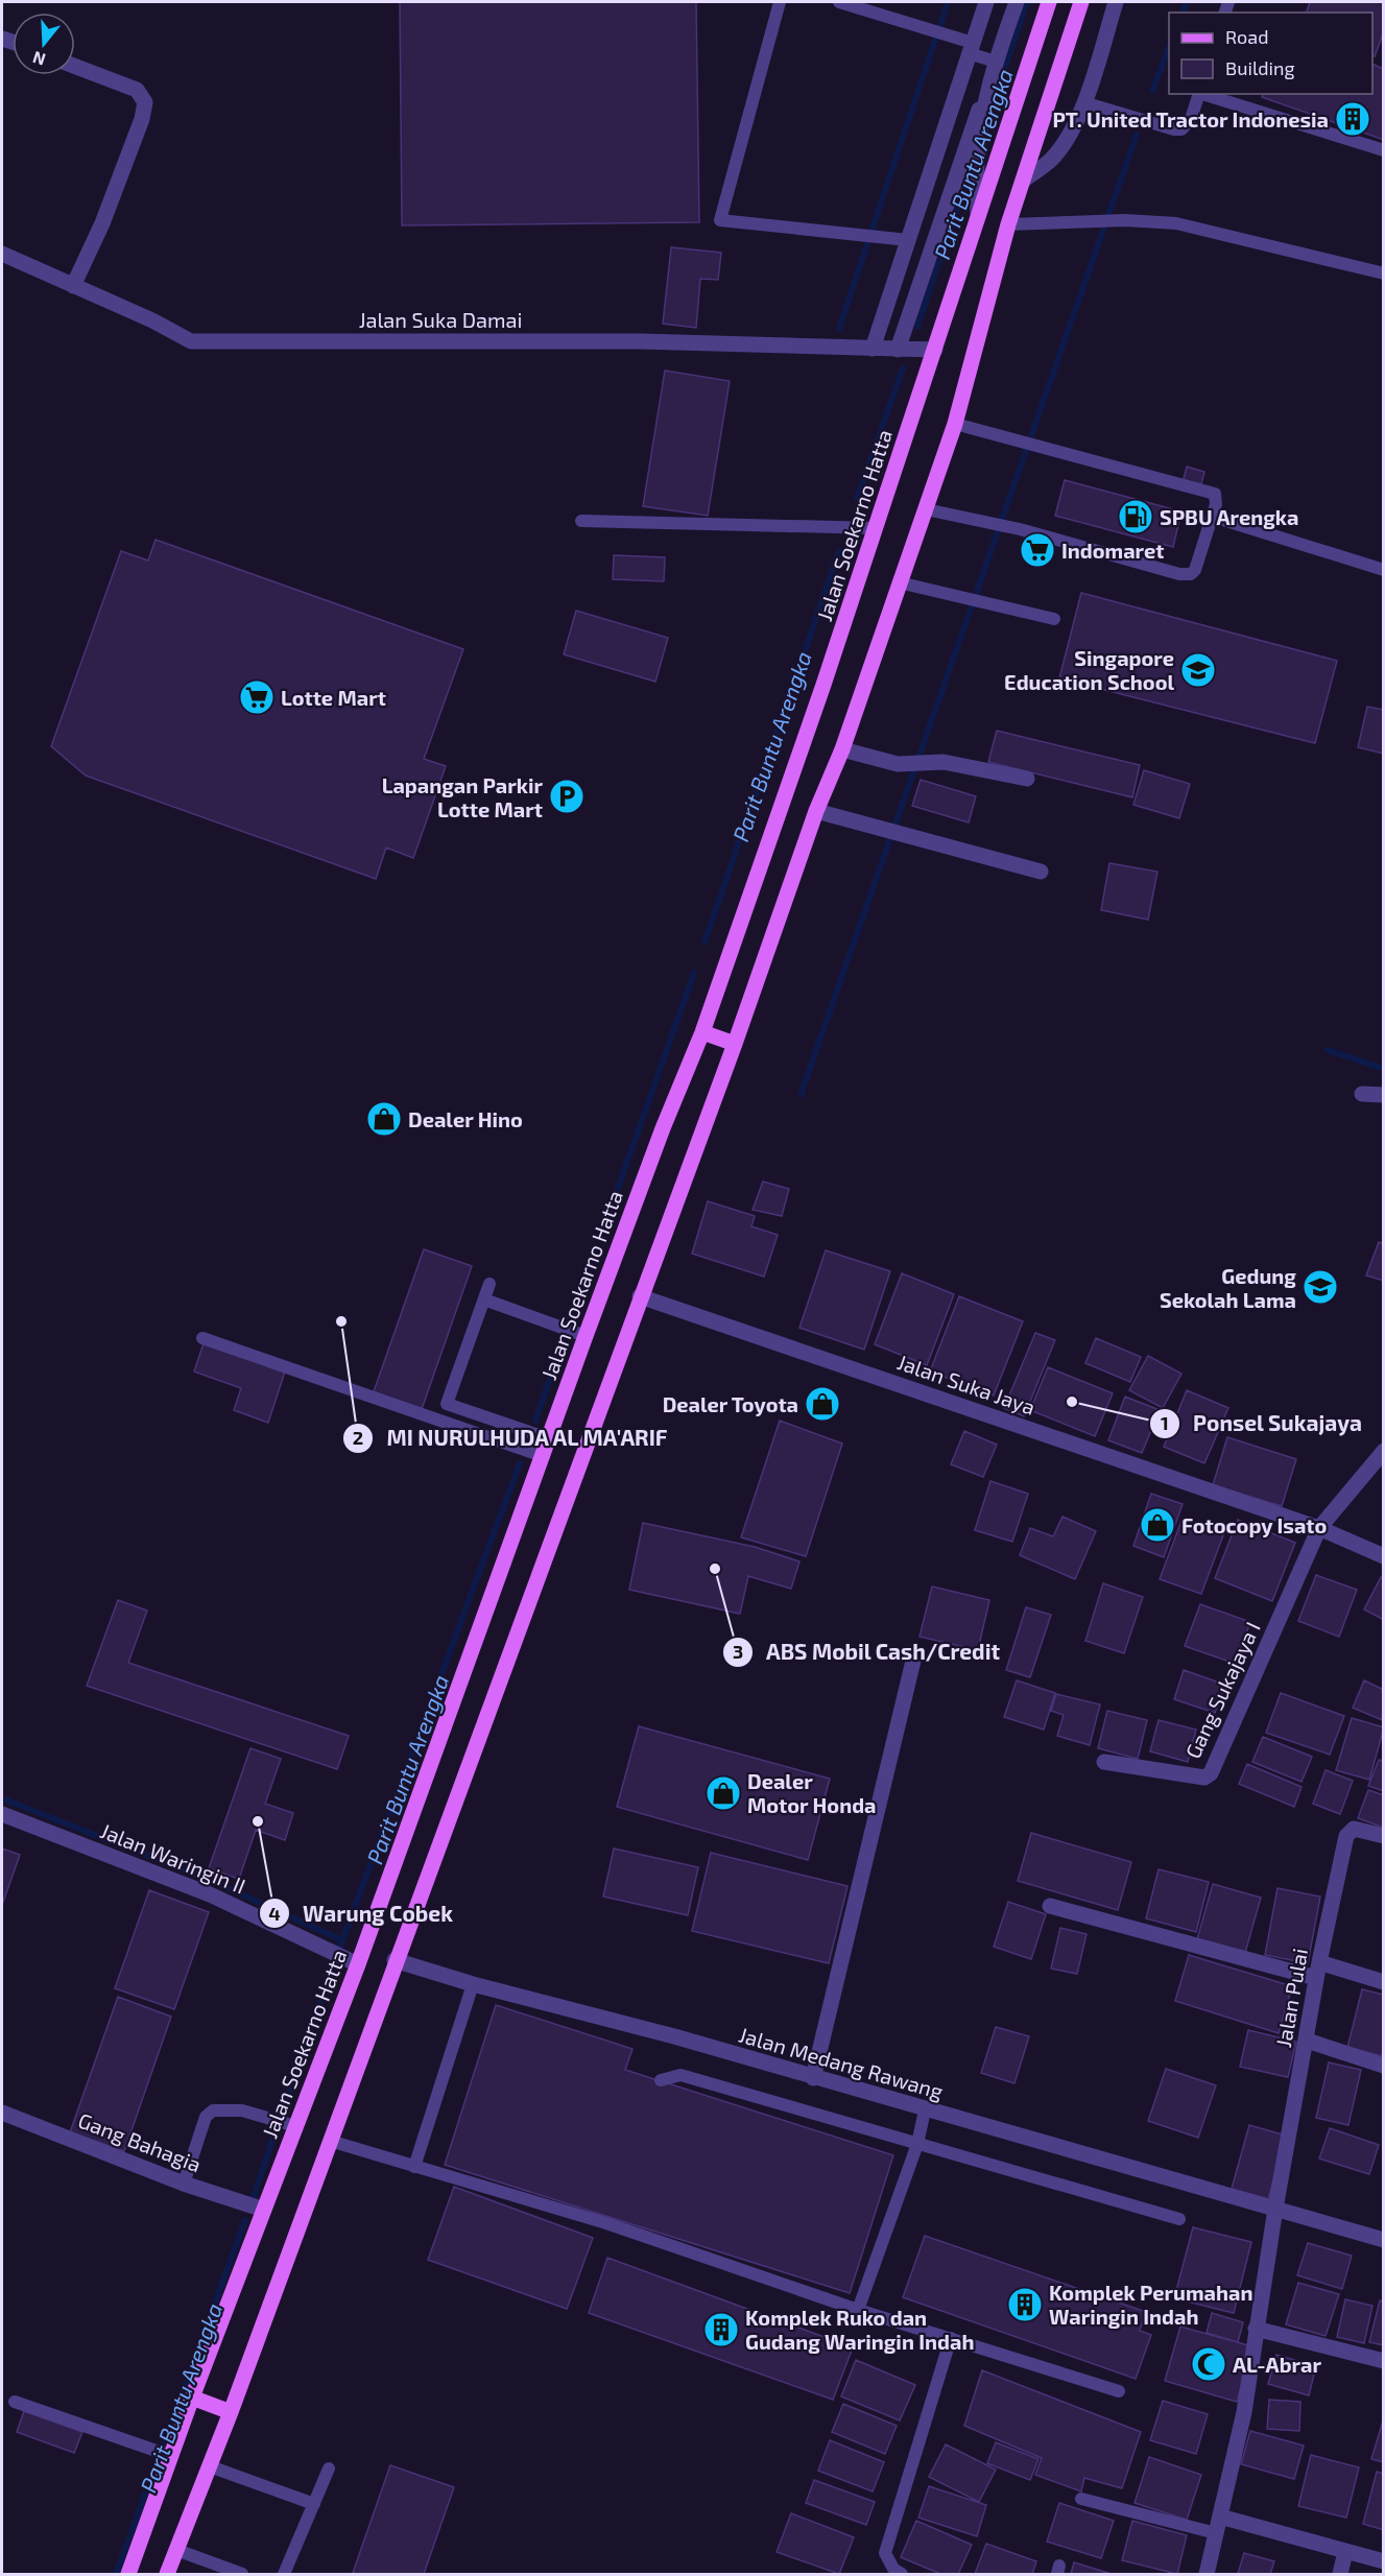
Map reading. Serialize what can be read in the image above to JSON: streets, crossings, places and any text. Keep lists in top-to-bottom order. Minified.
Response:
{"streets":{"main road":["Jalan Soekarno Hatta"],"street":["Jalan Suka Damai","Jalan Suka Jaya","Gang Sukajaya I","Jalan Waringin II","Jalan Pulai","Jalan Medang Rawang","Gang Bahagia"]},"crossings":[["Jalan Suka Damai","Jalan Soekarno Hatta"],["Jalan Soekarno Hatta","Jalan Waringin II"],["Jalan Soekarno Hatta","Gang Bahagia"],["Jalan Suka Jaya","Gang Sukajaya I"],["Jalan Pulai","Jalan Medang Rawang"]],"water":["Parit Buntu Arengka"],"places":{"building":["PT. United Tractor Indonesia","Komplek Perumahan Waringin Indah","Komplek Ruko dan Gudang Waringin Indah"],"fuel station":["SPBU Arengka"],"supermarket":["Indomaret","Lotte Mart"],"school or university":["Singapore Education School","Gedung Sekolah Lama"],"parking":["Lapangan Parkir Lotte Mart"],"shop":["Dealer Hino","Dealer Toyota","Fotocopy Isato","Dealer Motor Honda"],"other":["MI NURULHUDA AL MA'ARIF","Ponsel Sukajaya","ABS Mobil Cash/Credit","Warung Cobek"],"mosque":["AL-Abrar"]},"legend":["Road","Building"],"north":"bottom"}
